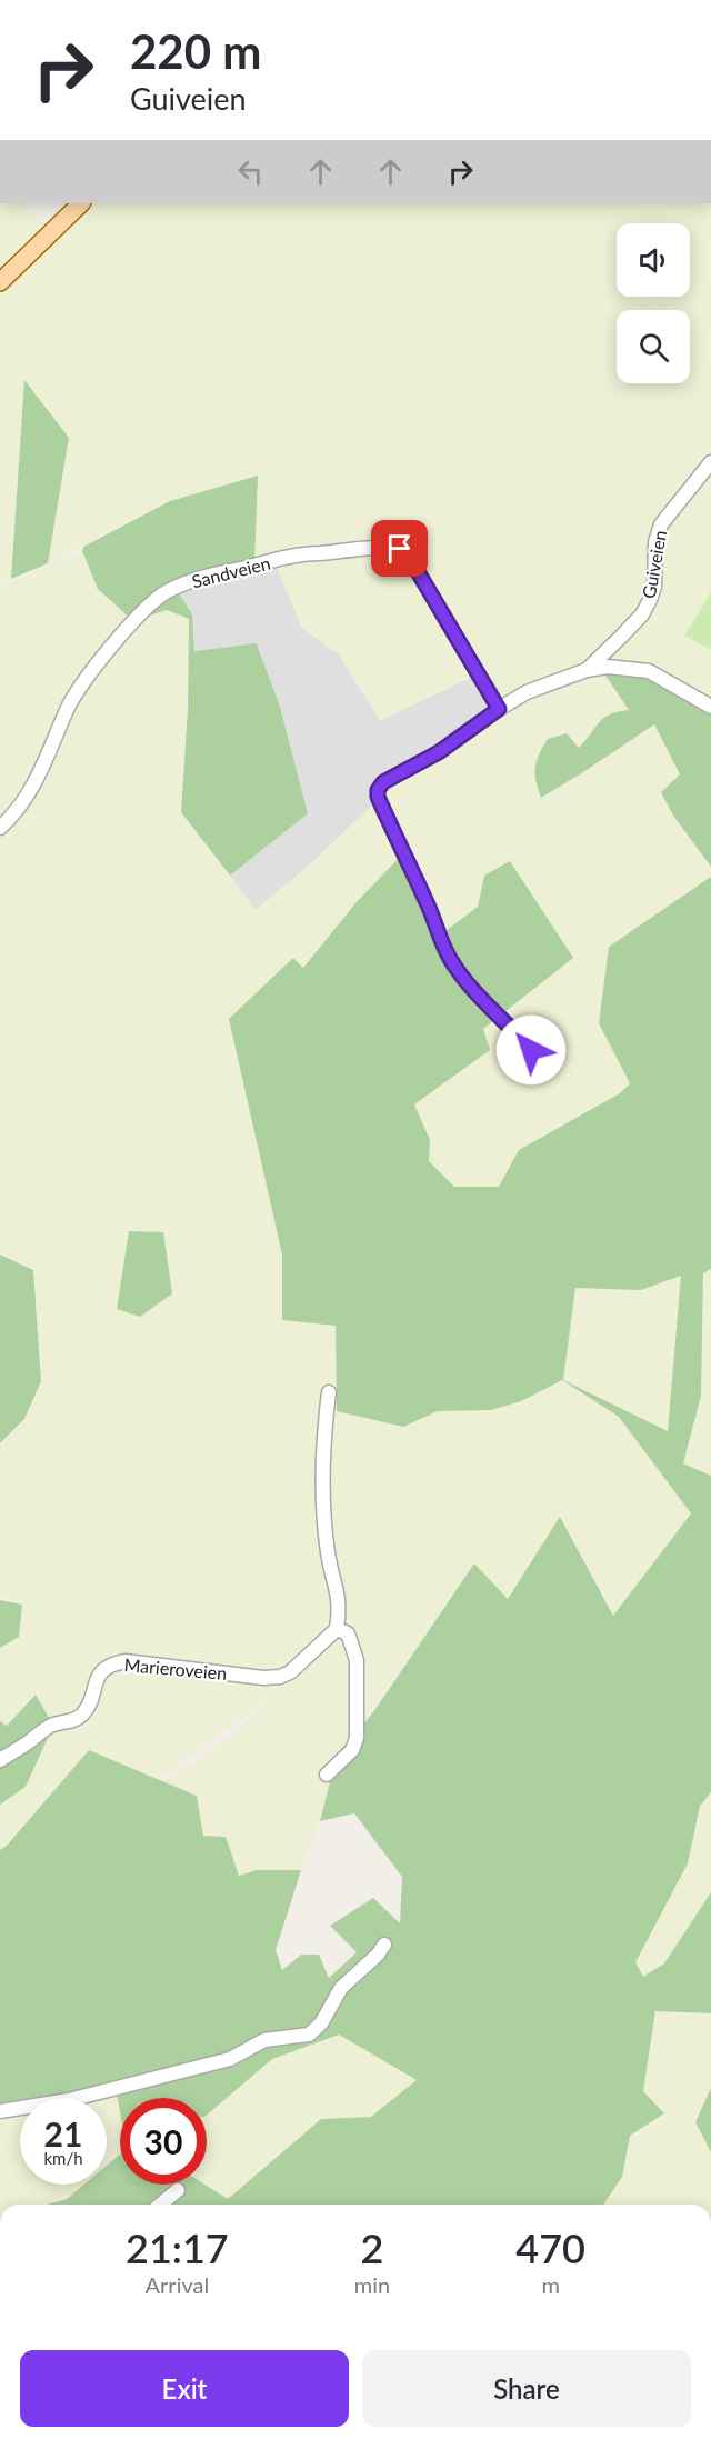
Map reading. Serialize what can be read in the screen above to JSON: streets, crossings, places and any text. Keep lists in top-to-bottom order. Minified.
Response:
{"streets":{"street":["Guiveien","Sandveien","Marieroveien"]},"crossings":[["Guiveien","Sandveien"]],"page":{"turn":["220 m","Guiveien"],"speed":"21 km/h","limit":"30","eta":["21:17","Arrival","2","min","470","m"],"buttons":["Exit","Share"]}}
